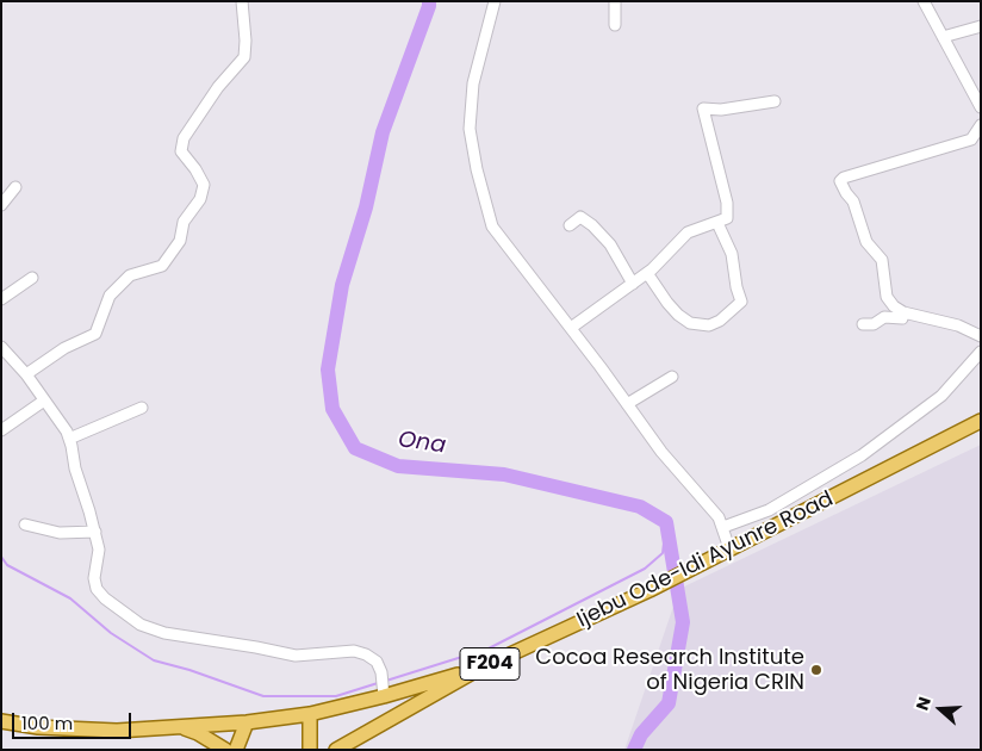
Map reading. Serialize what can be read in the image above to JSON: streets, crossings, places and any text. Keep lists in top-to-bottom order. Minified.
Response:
{"streets":{"main road":["Ijebu Ode-Idi Ayunre Road","F204"]},"water":["Ona"],"places":["Cocoa Research Institute of Nigeria CRIN"],"scale_bar":"100 m","north":"left"}
